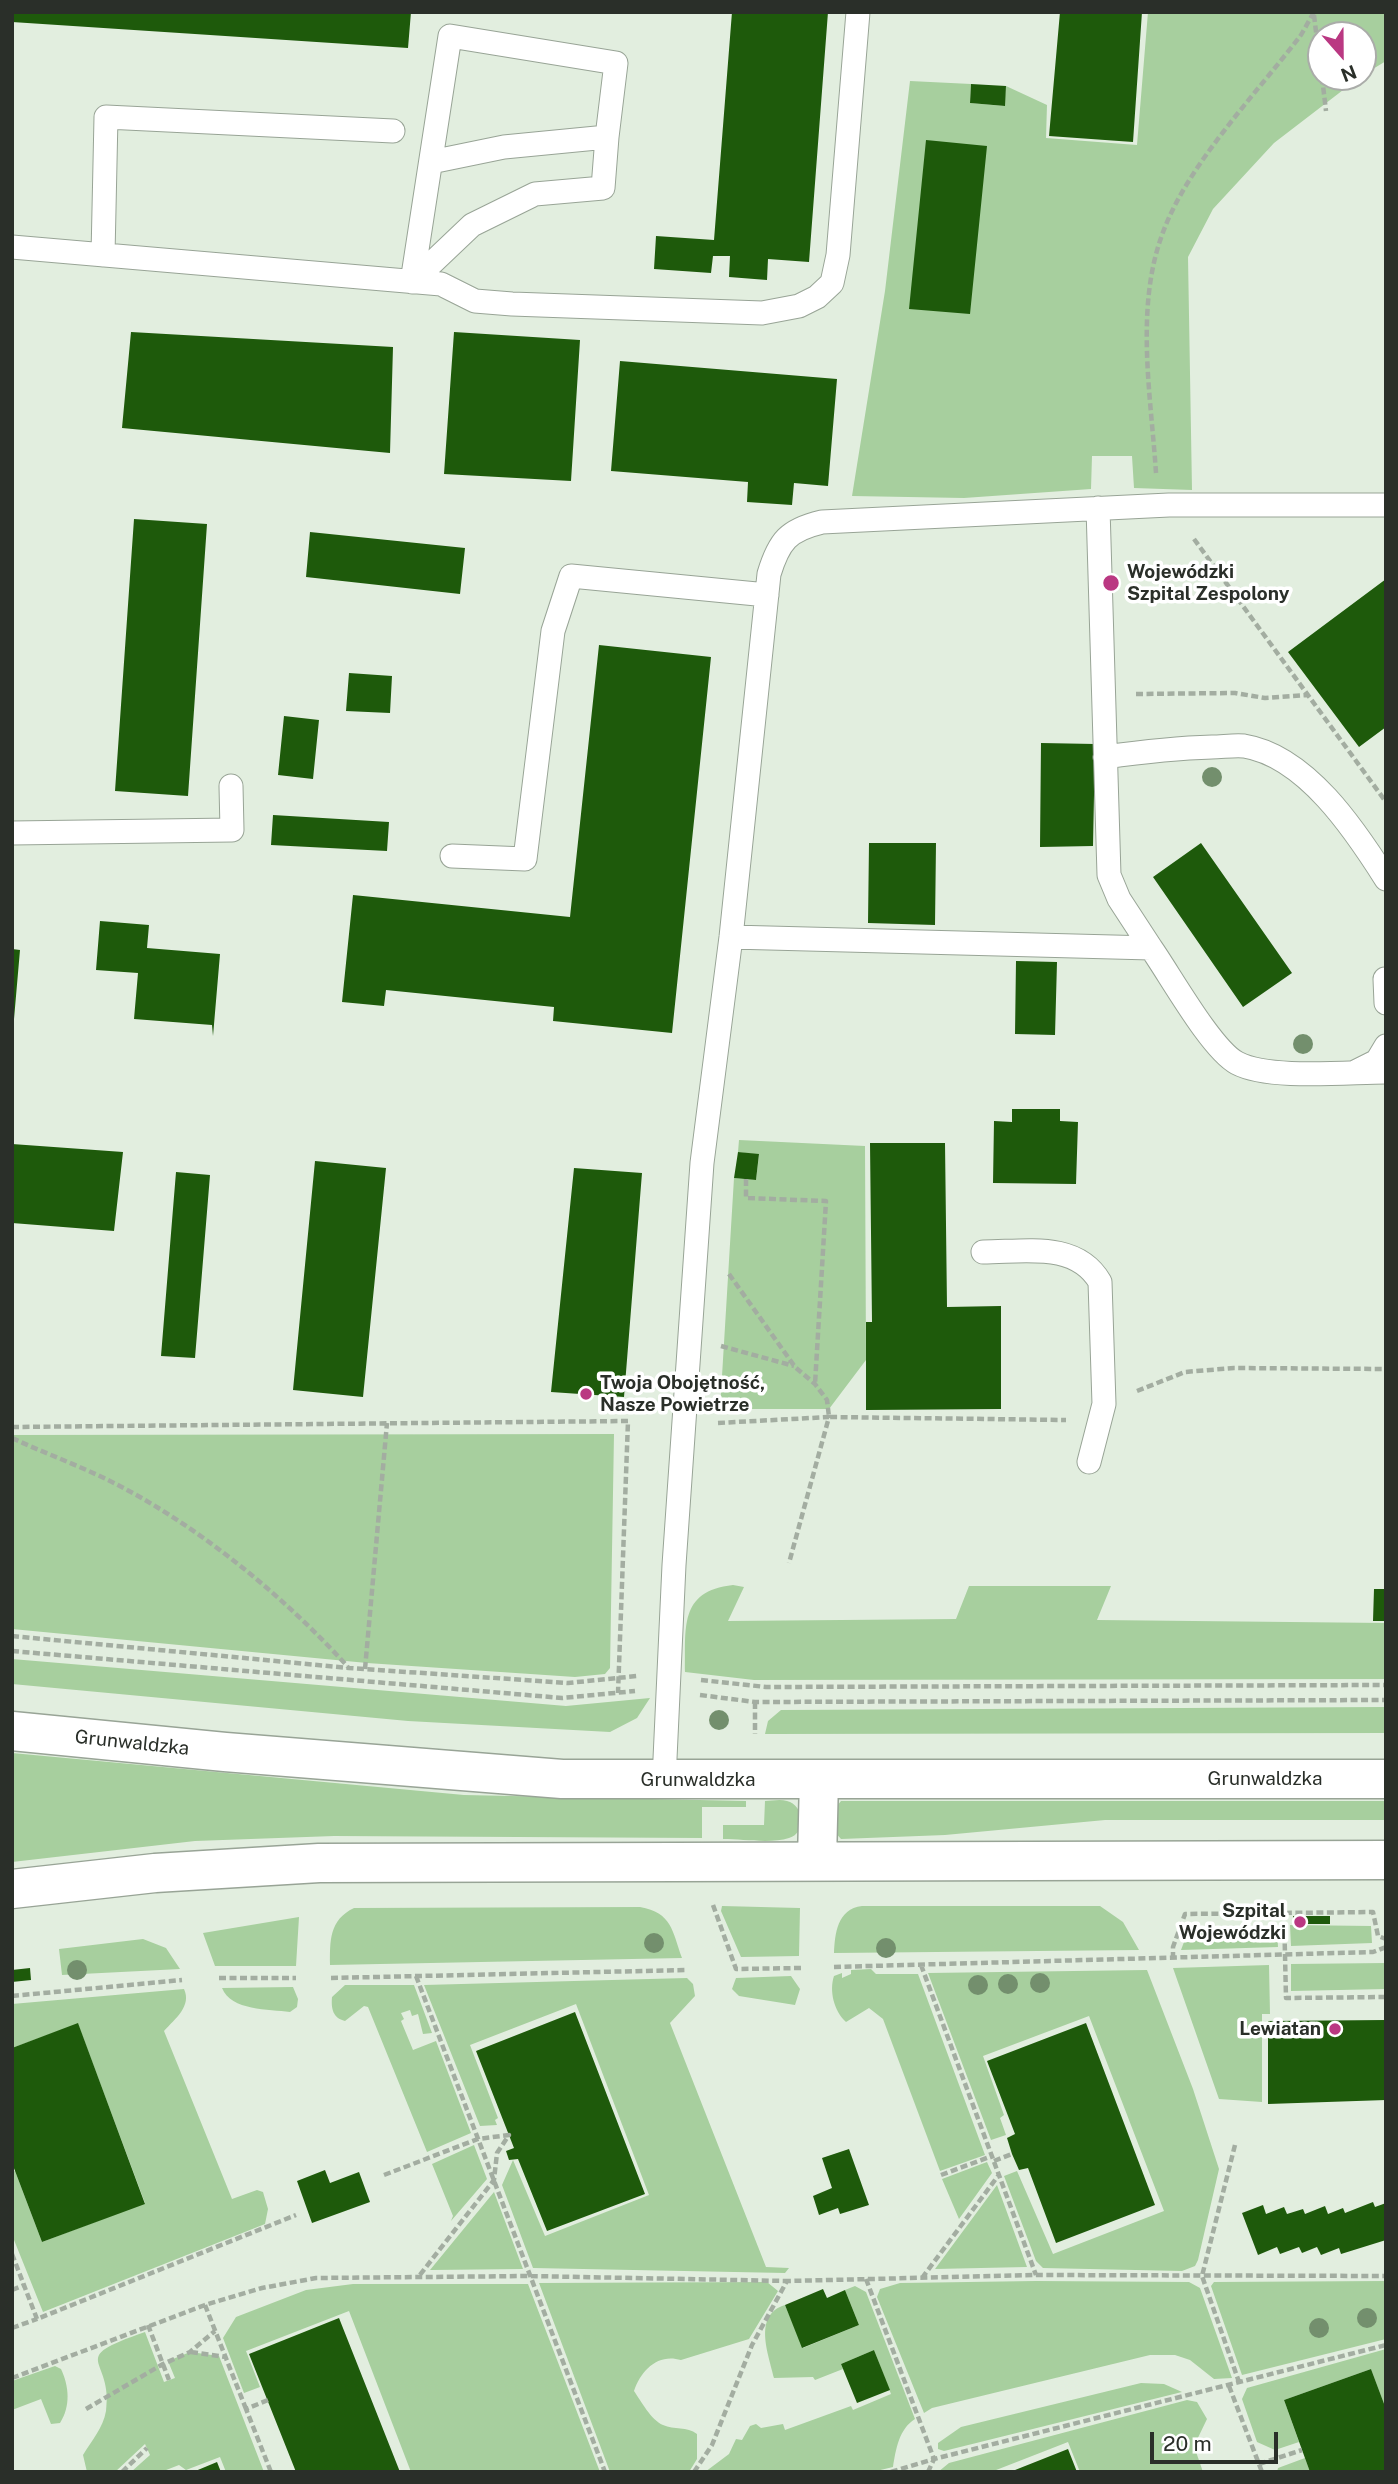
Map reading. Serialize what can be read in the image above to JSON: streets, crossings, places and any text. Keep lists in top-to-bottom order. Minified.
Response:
{"streets":{"main road":["Grunwaldzka"]},"places":["Wojewódzki Szpital Zespolony","Twoja Obojętność, Nasze Powietrze","Szpital Wojewódzki","Lewiatan"],"scale_bar":"20 m","north":"bottom"}
